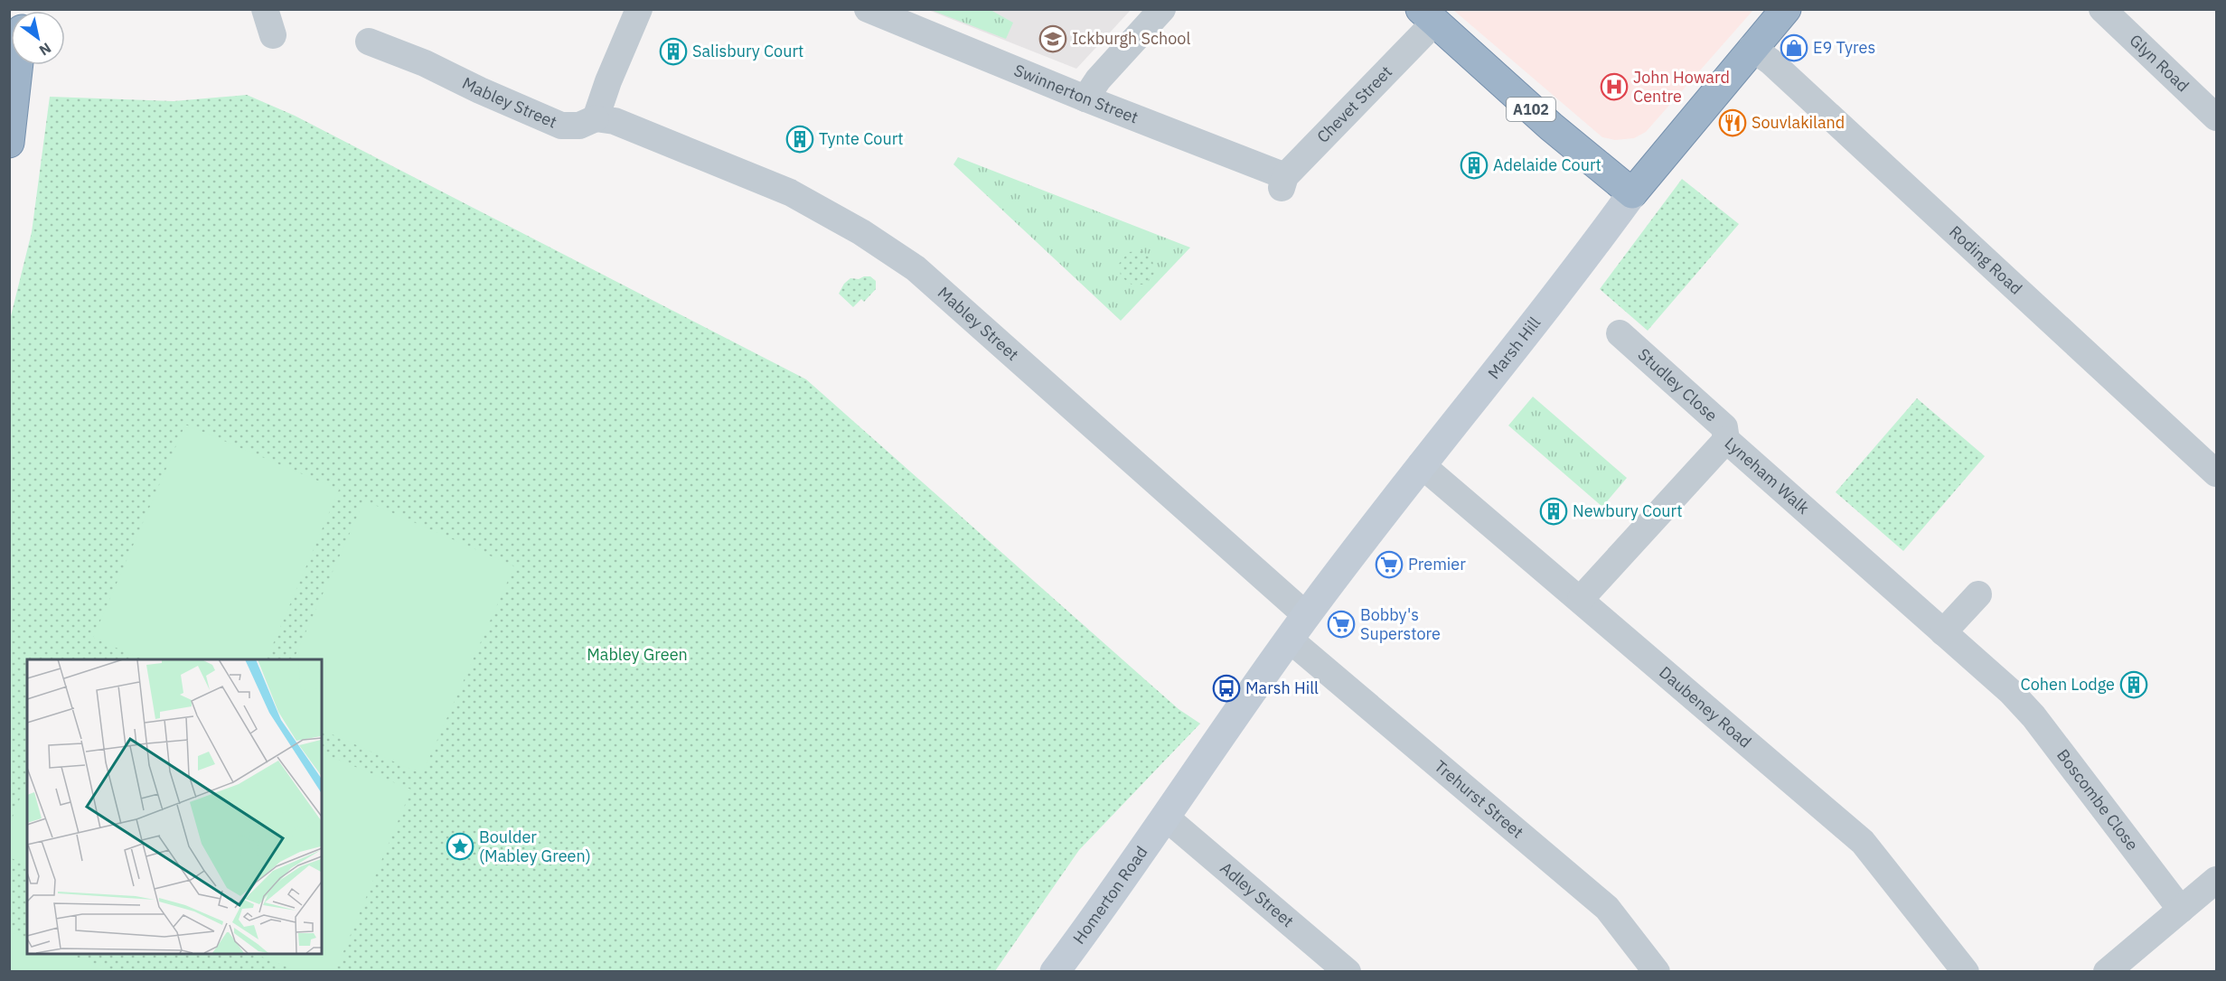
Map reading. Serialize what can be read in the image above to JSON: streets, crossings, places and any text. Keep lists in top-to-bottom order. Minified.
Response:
{"streets":{"highway":["A102"],"main road":["Marsh Hill","Homerton Road"],"street":["Glyn Road","Swinnerton Street","Mabley Street","Chevet Street","Roding Road","Studley Close","Lyneham Walk","Daubeney Road","Trehurst Street","Boscombe Close","Adley Street"]},"crossings":[["Swinnerton Street","Chevet Street"],["Mabley Street","Marsh Hill"],["Chevet Street","A102"],["A102","Marsh Hill"],["Marsh Hill","Daubeney Road"],["Marsh Hill","Trehurst Street"],["Marsh Hill","Homerton Road"],["Marsh Hill","Adley Street"],["Studley Close","Lyneham Walk"],["Lyneham Walk","Daubeney Road"],["Lyneham Walk","Boscombe Close"],["Homerton Road","Adley Street"]],"parks":["Mabley Green"],"places":{"school or university":["Ickburgh School"],"shop":["E9 Tyres"],"building":["Salisbury Court","Tynte Court","Adelaide Court","Newbury Court","Cohen Lodge"],"hospital":["John Howard Centre"],"restaurant":["Souvlakiland"],"supermarket":["Premier","Bobby's Superstore"],"bus stop":["Marsh Hill"],"place":["Boulder (Mabley Green)"]},"north":"bottom right"}
